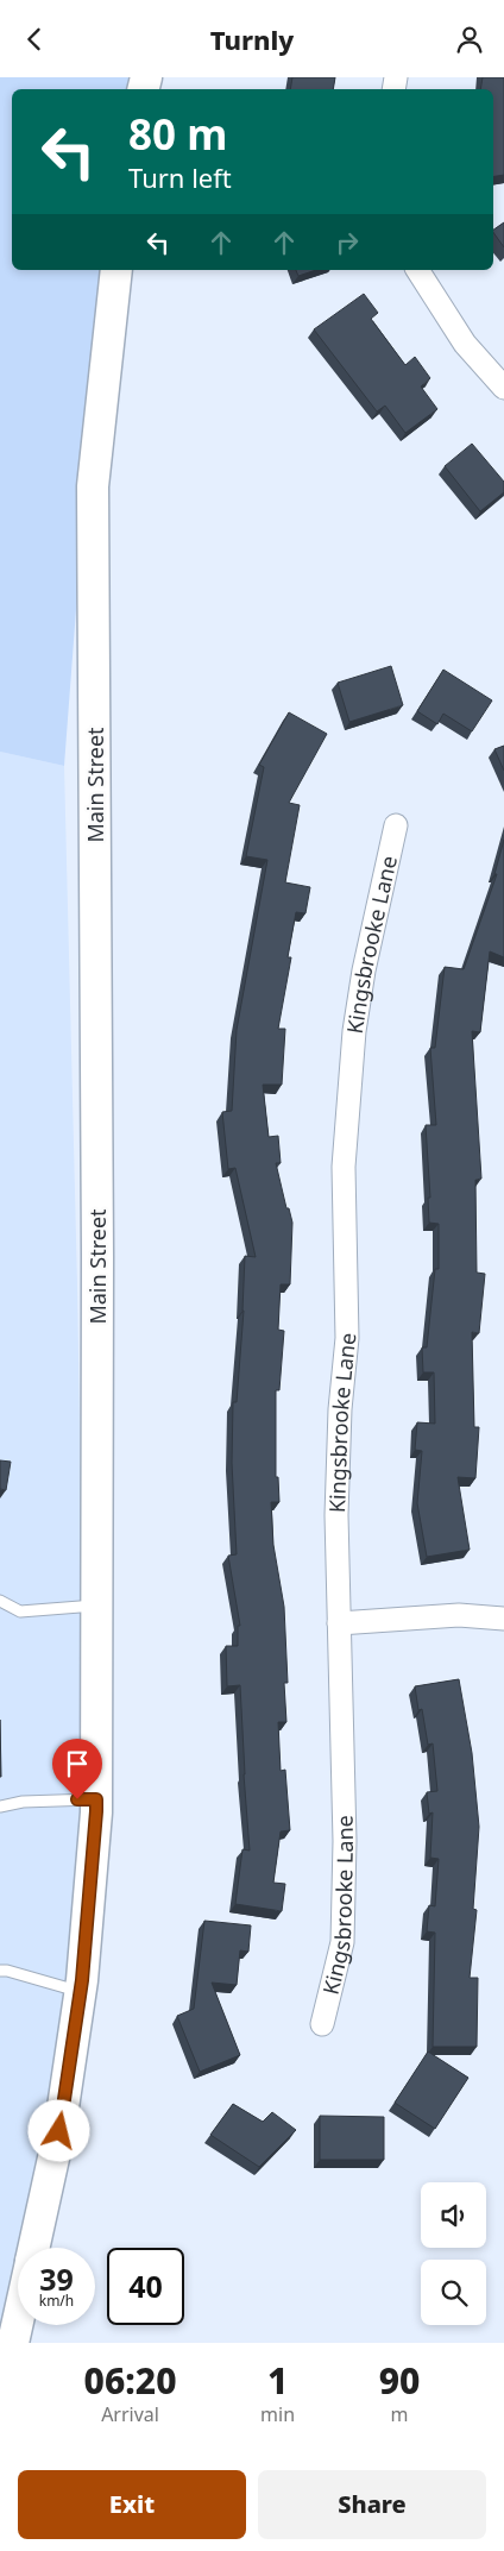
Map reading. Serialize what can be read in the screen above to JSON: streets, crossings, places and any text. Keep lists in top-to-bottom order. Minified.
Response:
{"streets":{"street":["Main Street","Kingsbrooke Lane"]},"page":{"header":"Turnly","turn":["80 m","Turn left"],"speed":"39 km/h","limit":"40","eta":["06:20","Arrival","1","min","90","m"],"buttons":["Exit","Share"]}}
